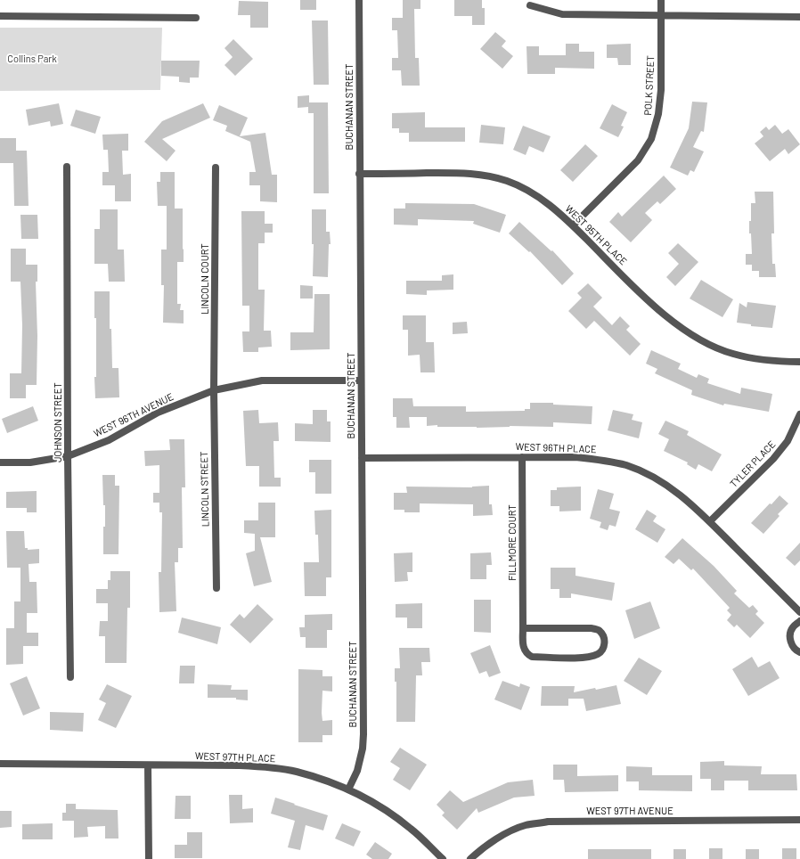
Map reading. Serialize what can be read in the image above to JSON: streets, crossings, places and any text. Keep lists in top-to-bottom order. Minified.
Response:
{"streets":{"street":["POLK STREET","BUCHANAN STREET","WEST 95TH PLACE","LINCOLN COURT","WEST 96TH AVENUE","JOHNSON STREET","WEST 96TH PLACE","TYLER PLACE","LINCOLN STREET","FILLMORE COURT","WEST 97TH PLACE","WEST 97TH AVENUE"]},"crossings":[["POLK STREET","WEST 95TH PLACE"],["BUCHANAN STREET","WEST 95TH PLACE"],["BUCHANAN STREET","WEST 96TH AVENUE"],["BUCHANAN STREET","WEST 96TH PLACE"],["BUCHANAN STREET","WEST 97TH PLACE"],["LINCOLN COURT","WEST 96TH AVENUE"],["LINCOLN COURT","LINCOLN STREET"],["WEST 96TH AVENUE","JOHNSON STREET"],["WEST 96TH AVENUE","LINCOLN STREET"],["WEST 96TH PLACE","TYLER PLACE"],["WEST 96TH PLACE","FILLMORE COURT"]],"parks":["Collins Park"]}
